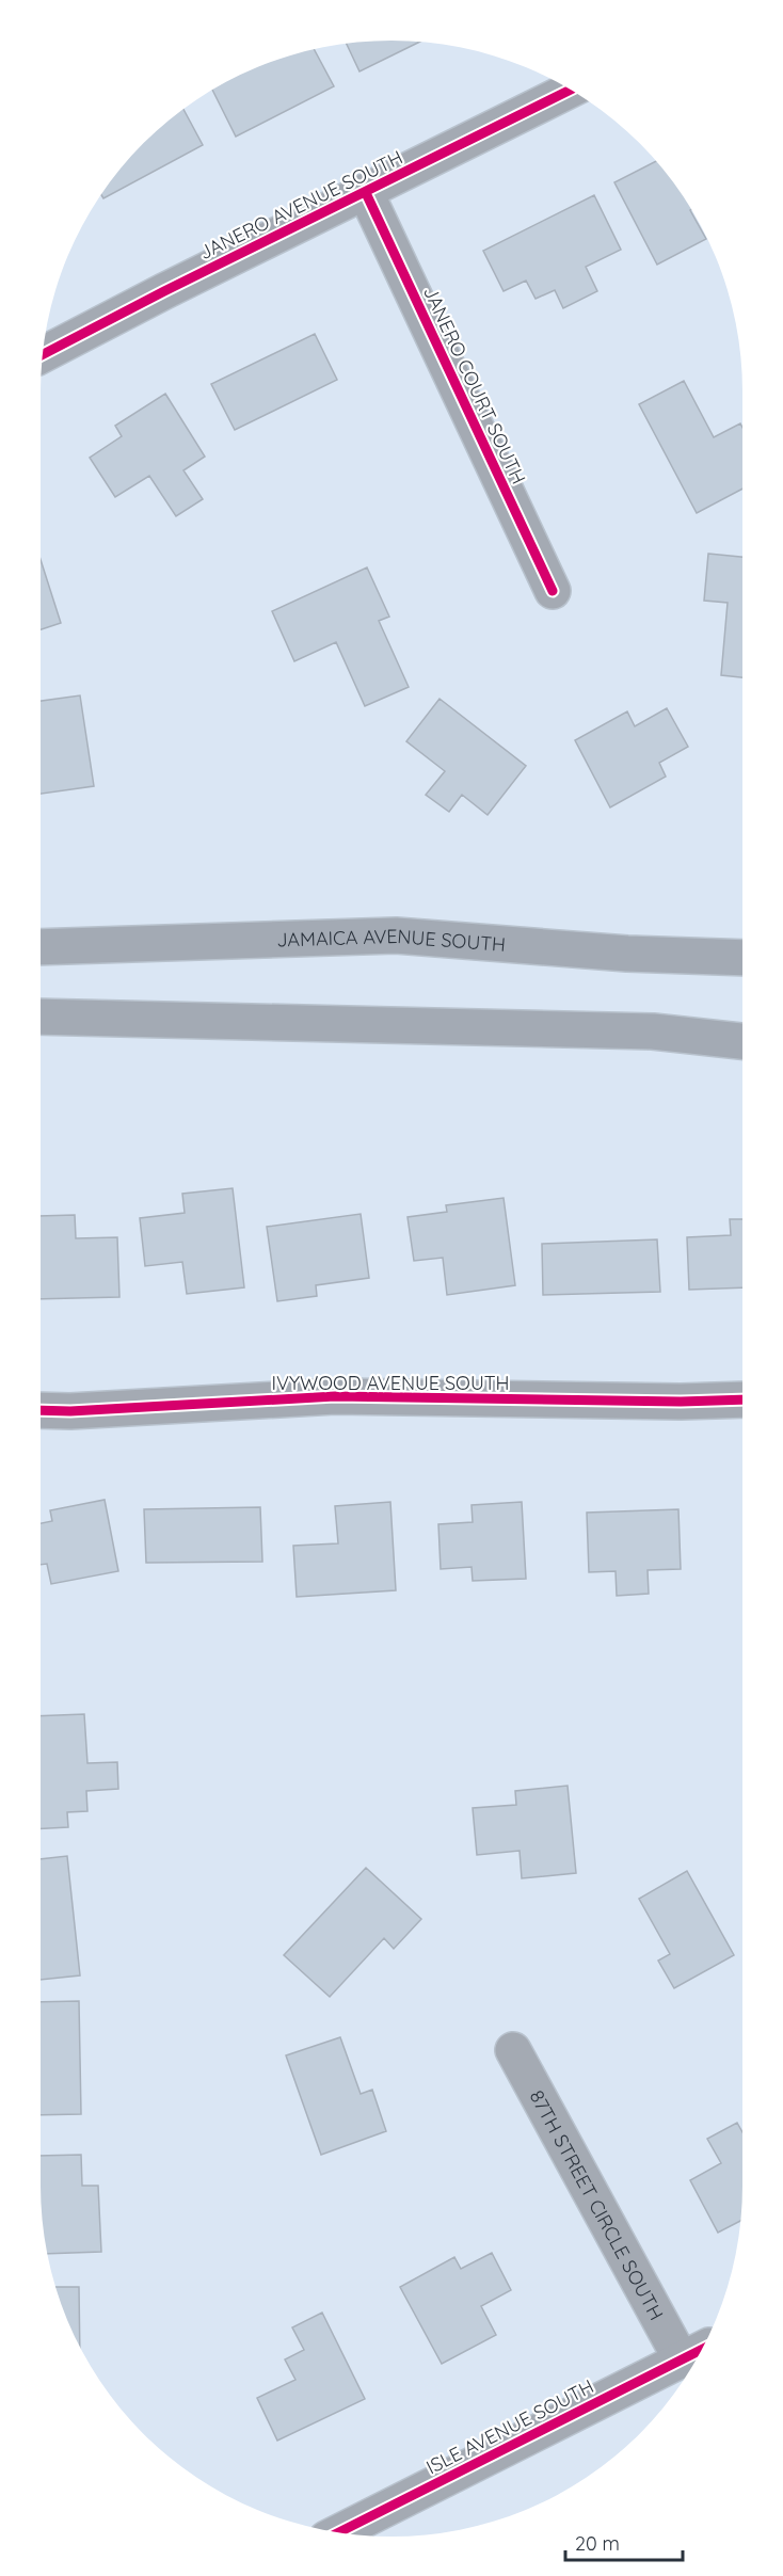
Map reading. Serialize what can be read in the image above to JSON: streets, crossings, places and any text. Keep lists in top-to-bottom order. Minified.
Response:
{"streets":{"main road":["JAMAICA AVENUE SOUTH"],"street":["JANERO AVENUE SOUTH","JANERO COURT SOUTH","IVYWOOD AVENUE SOUTH","87TH STREET CIRCLE SOUTH","ISLE AVENUE SOUTH"]},"crossings":[["JANERO AVENUE SOUTH","JANERO COURT SOUTH"],["87TH STREET CIRCLE SOUTH","ISLE AVENUE SOUTH"]],"scale_bar":"20 m"}
